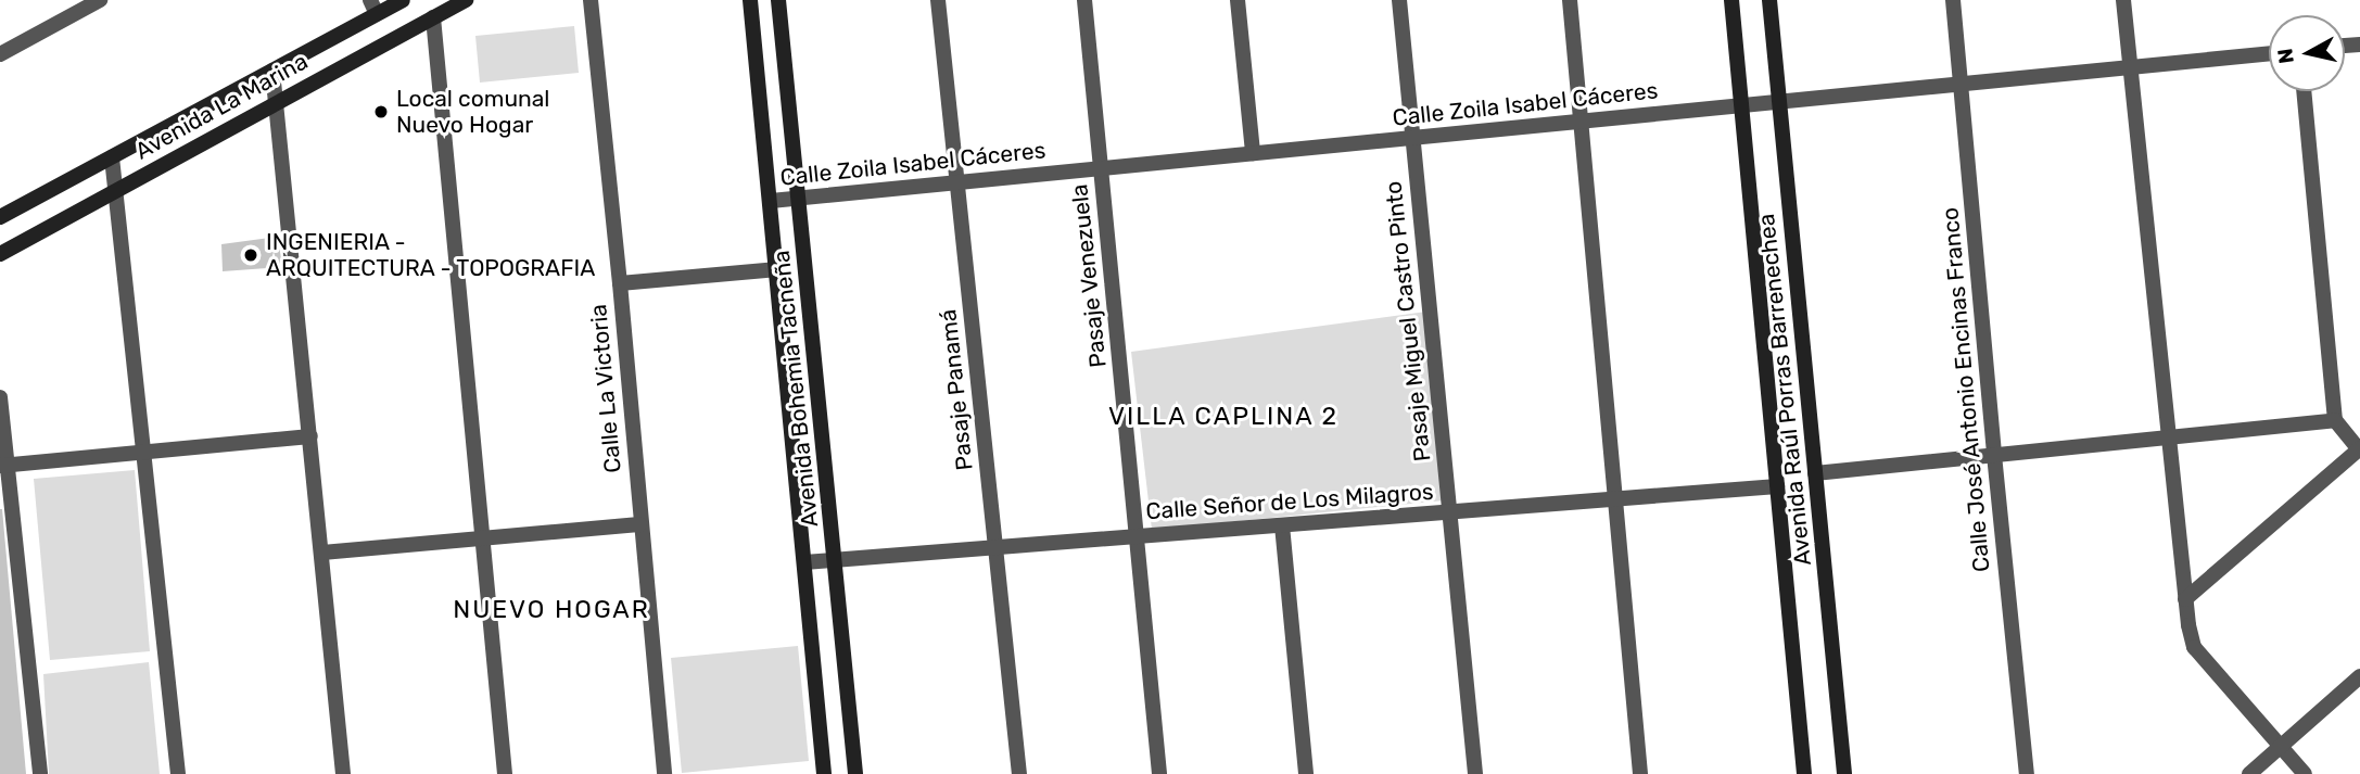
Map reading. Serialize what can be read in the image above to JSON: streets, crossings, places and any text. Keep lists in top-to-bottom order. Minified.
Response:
{"streets":{"street":["Calle Zoila Isabel Cáceres","Avenida La Marina","Pasaje Venezuela","Pasaje Miguel Castro Pinto","Calle La Victoria","Avenida Bohemia Tacneña","Pasaje Panamá","Avenida Raúl Porras Barrenechea","Calle José Antonio Encinas Franco","Calle Señor de Los Milagros"]},"crossings":[["Calle Zoila Isabel Cáceres","Pasaje Venezuela"],["Calle Zoila Isabel Cáceres","Pasaje Miguel Castro Pinto"],["Calle Zoila Isabel Cáceres","Avenida Bohemia Tacneña"],["Calle Zoila Isabel Cáceres","Pasaje Panamá"],["Calle Zoila Isabel Cáceres","Avenida Raúl Porras Barrenechea"],["Calle Zoila Isabel Cáceres","Calle José Antonio Encinas Franco"],["Pasaje Venezuela","Calle Señor de Los Milagros"],["Pasaje Miguel Castro Pinto","Calle Señor de Los Milagros"],["Avenida Bohemia Tacneña","Calle Señor de Los Milagros"],["Pasaje Panamá","Calle Señor de Los Milagros"],["Avenida Raúl Porras Barrenechea","Calle Señor de Los Milagros"]],"districts":["VILLA CAPLINA 2","NUEVO HOGAR"],"places":["Local comunal Nuevo Hogar","INGENIERIA - ARQUITECTURA - TOPOGRAFIA"],"north":"left"}
